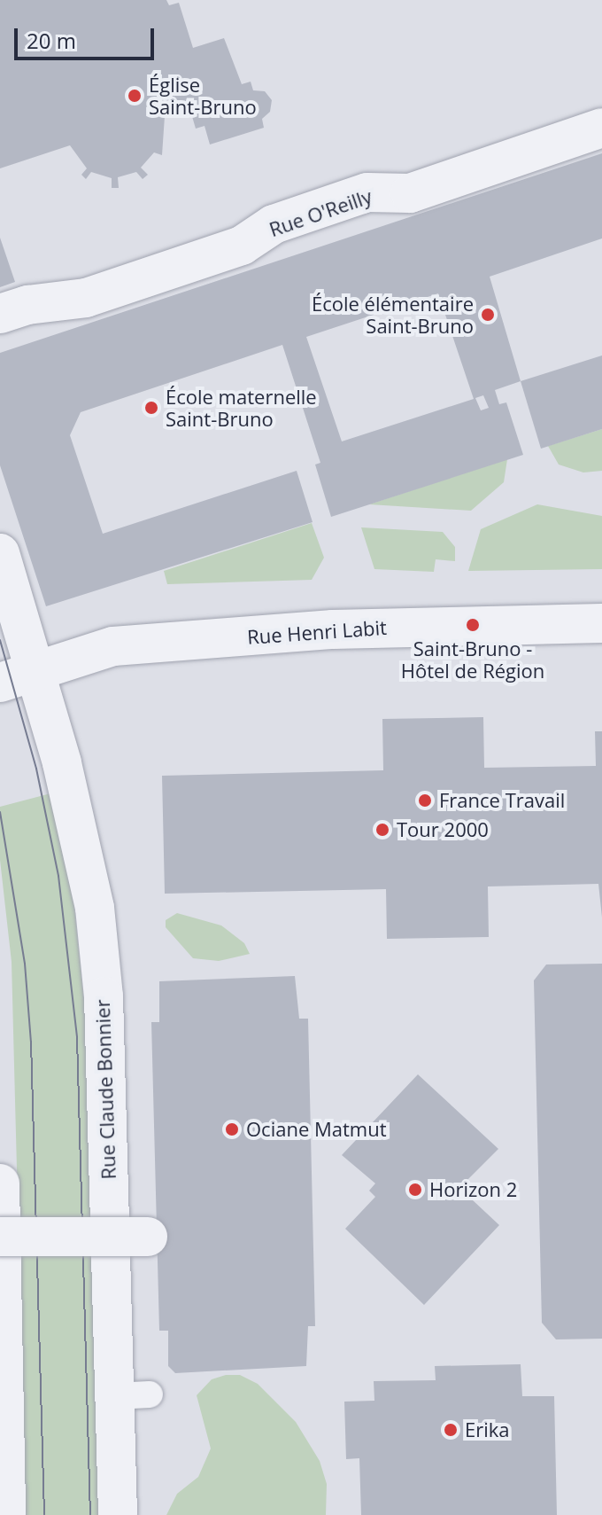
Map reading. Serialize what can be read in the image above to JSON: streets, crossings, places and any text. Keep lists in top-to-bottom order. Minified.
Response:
{"streets":{"street":["Rue O'Reilly","Rue Henri Labit","Rue Claude Bonnier"]},"crossings":[["Rue Henri Labit","Rue Claude Bonnier"]],"places":["Église Saint-Bruno","École élémentaire Saint-Bruno","École maternelle Saint-Bruno","Saint-Bruno - Hôtel de Région","France Travail","Tour 2000","Ociane Matmut","Horizon 2","Erika"],"scale_bar":"20 m"}
